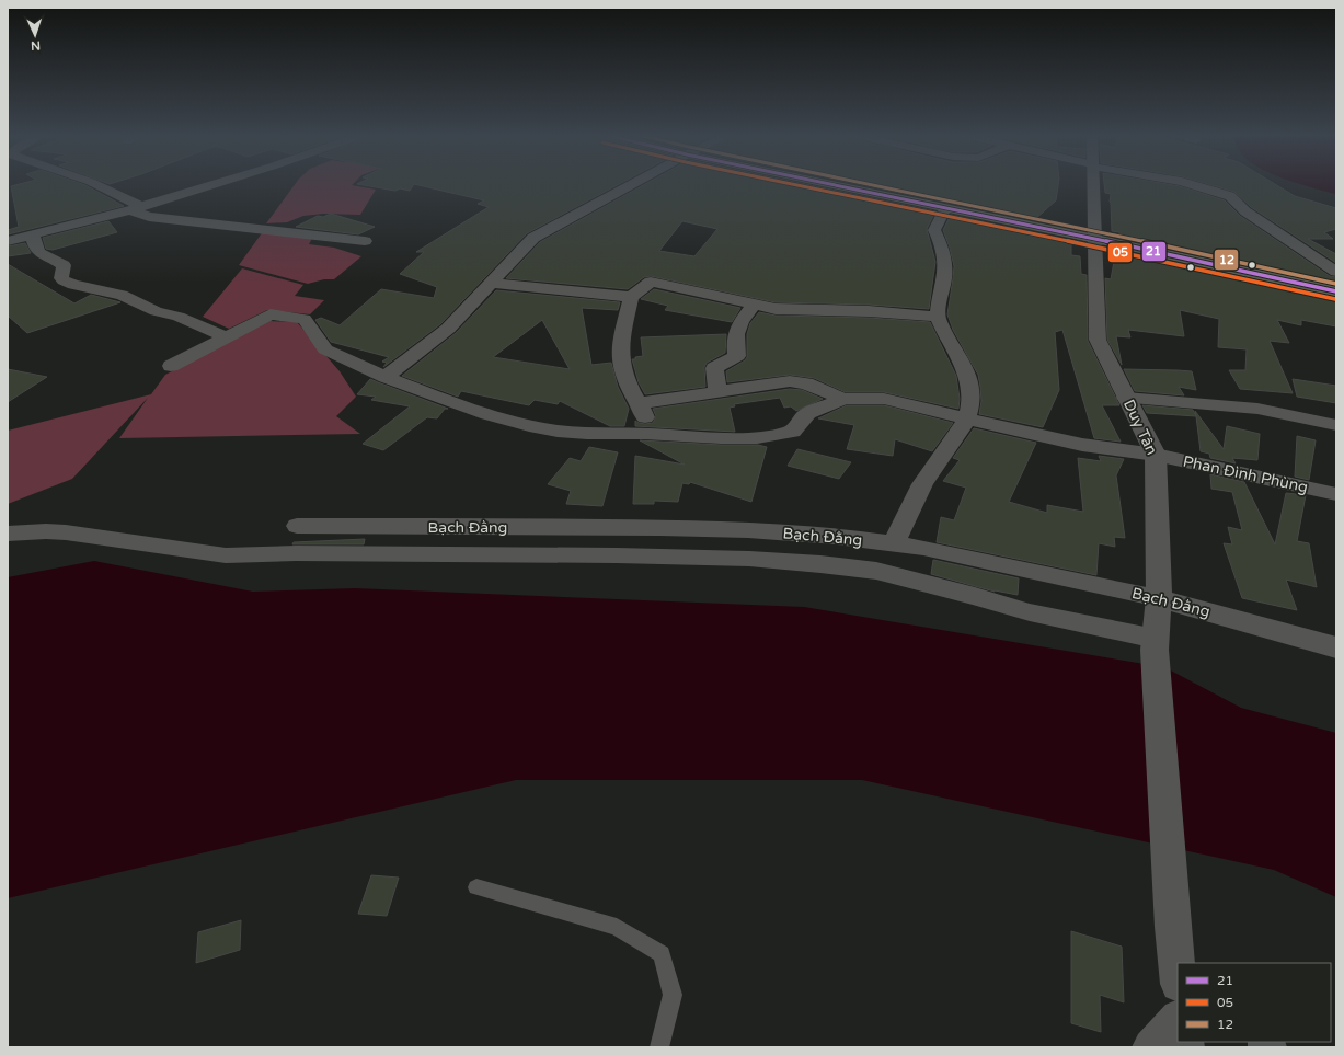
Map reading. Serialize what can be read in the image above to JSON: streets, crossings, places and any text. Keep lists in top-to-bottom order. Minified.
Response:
{"streets":{"street":["Duy Tân","Phan Đình Phùng","Bạch Đằng"]},"crossings":[["Duy Tân","Phan Đình Phùng"],["Duy Tân","Bạch Đằng"]],"lines":["transit line 21","transit line 05","transit line 12"],"legend":["21","05","12"],"north":"bottom"}
